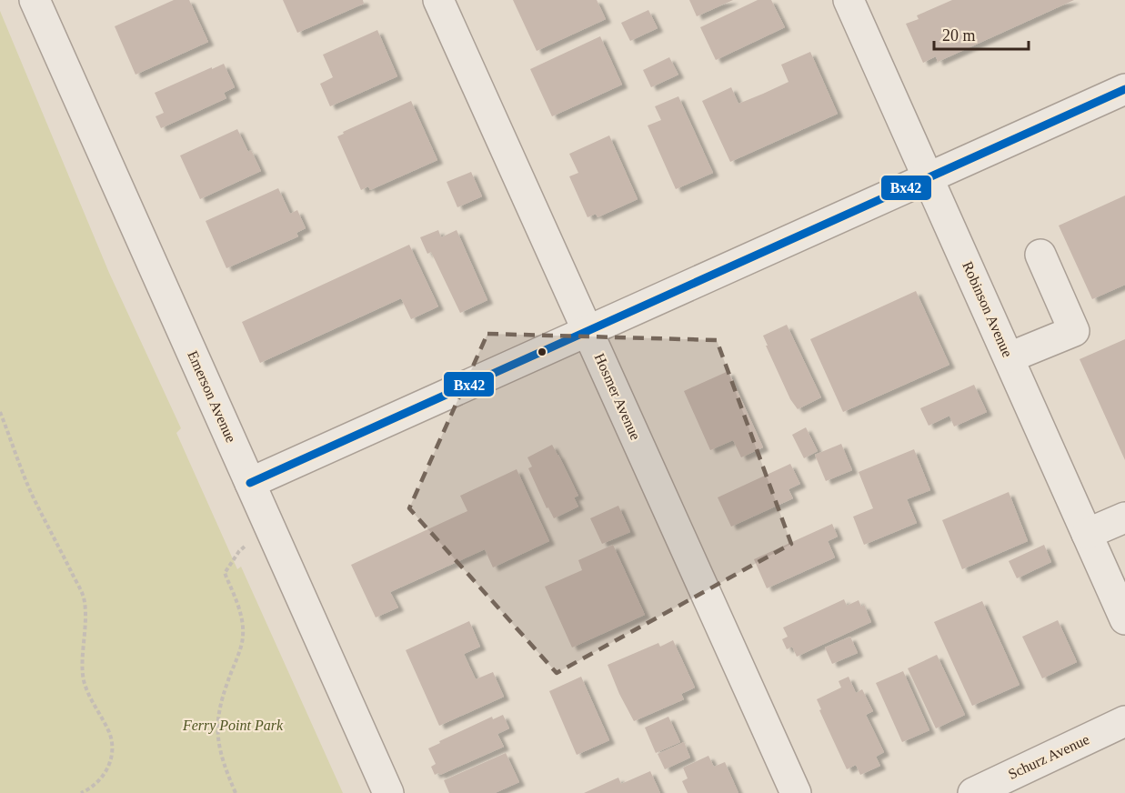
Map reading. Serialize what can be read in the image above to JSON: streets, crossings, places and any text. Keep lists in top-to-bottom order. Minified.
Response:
{"streets":{"street":["Robinson Avenue","Emerson Avenue","Hosmer Avenue","Schurz Avenue"]},"parks":["Ferry Point Park"],"lines":["transit line Bx42"],"scale_bar":"20 m"}
